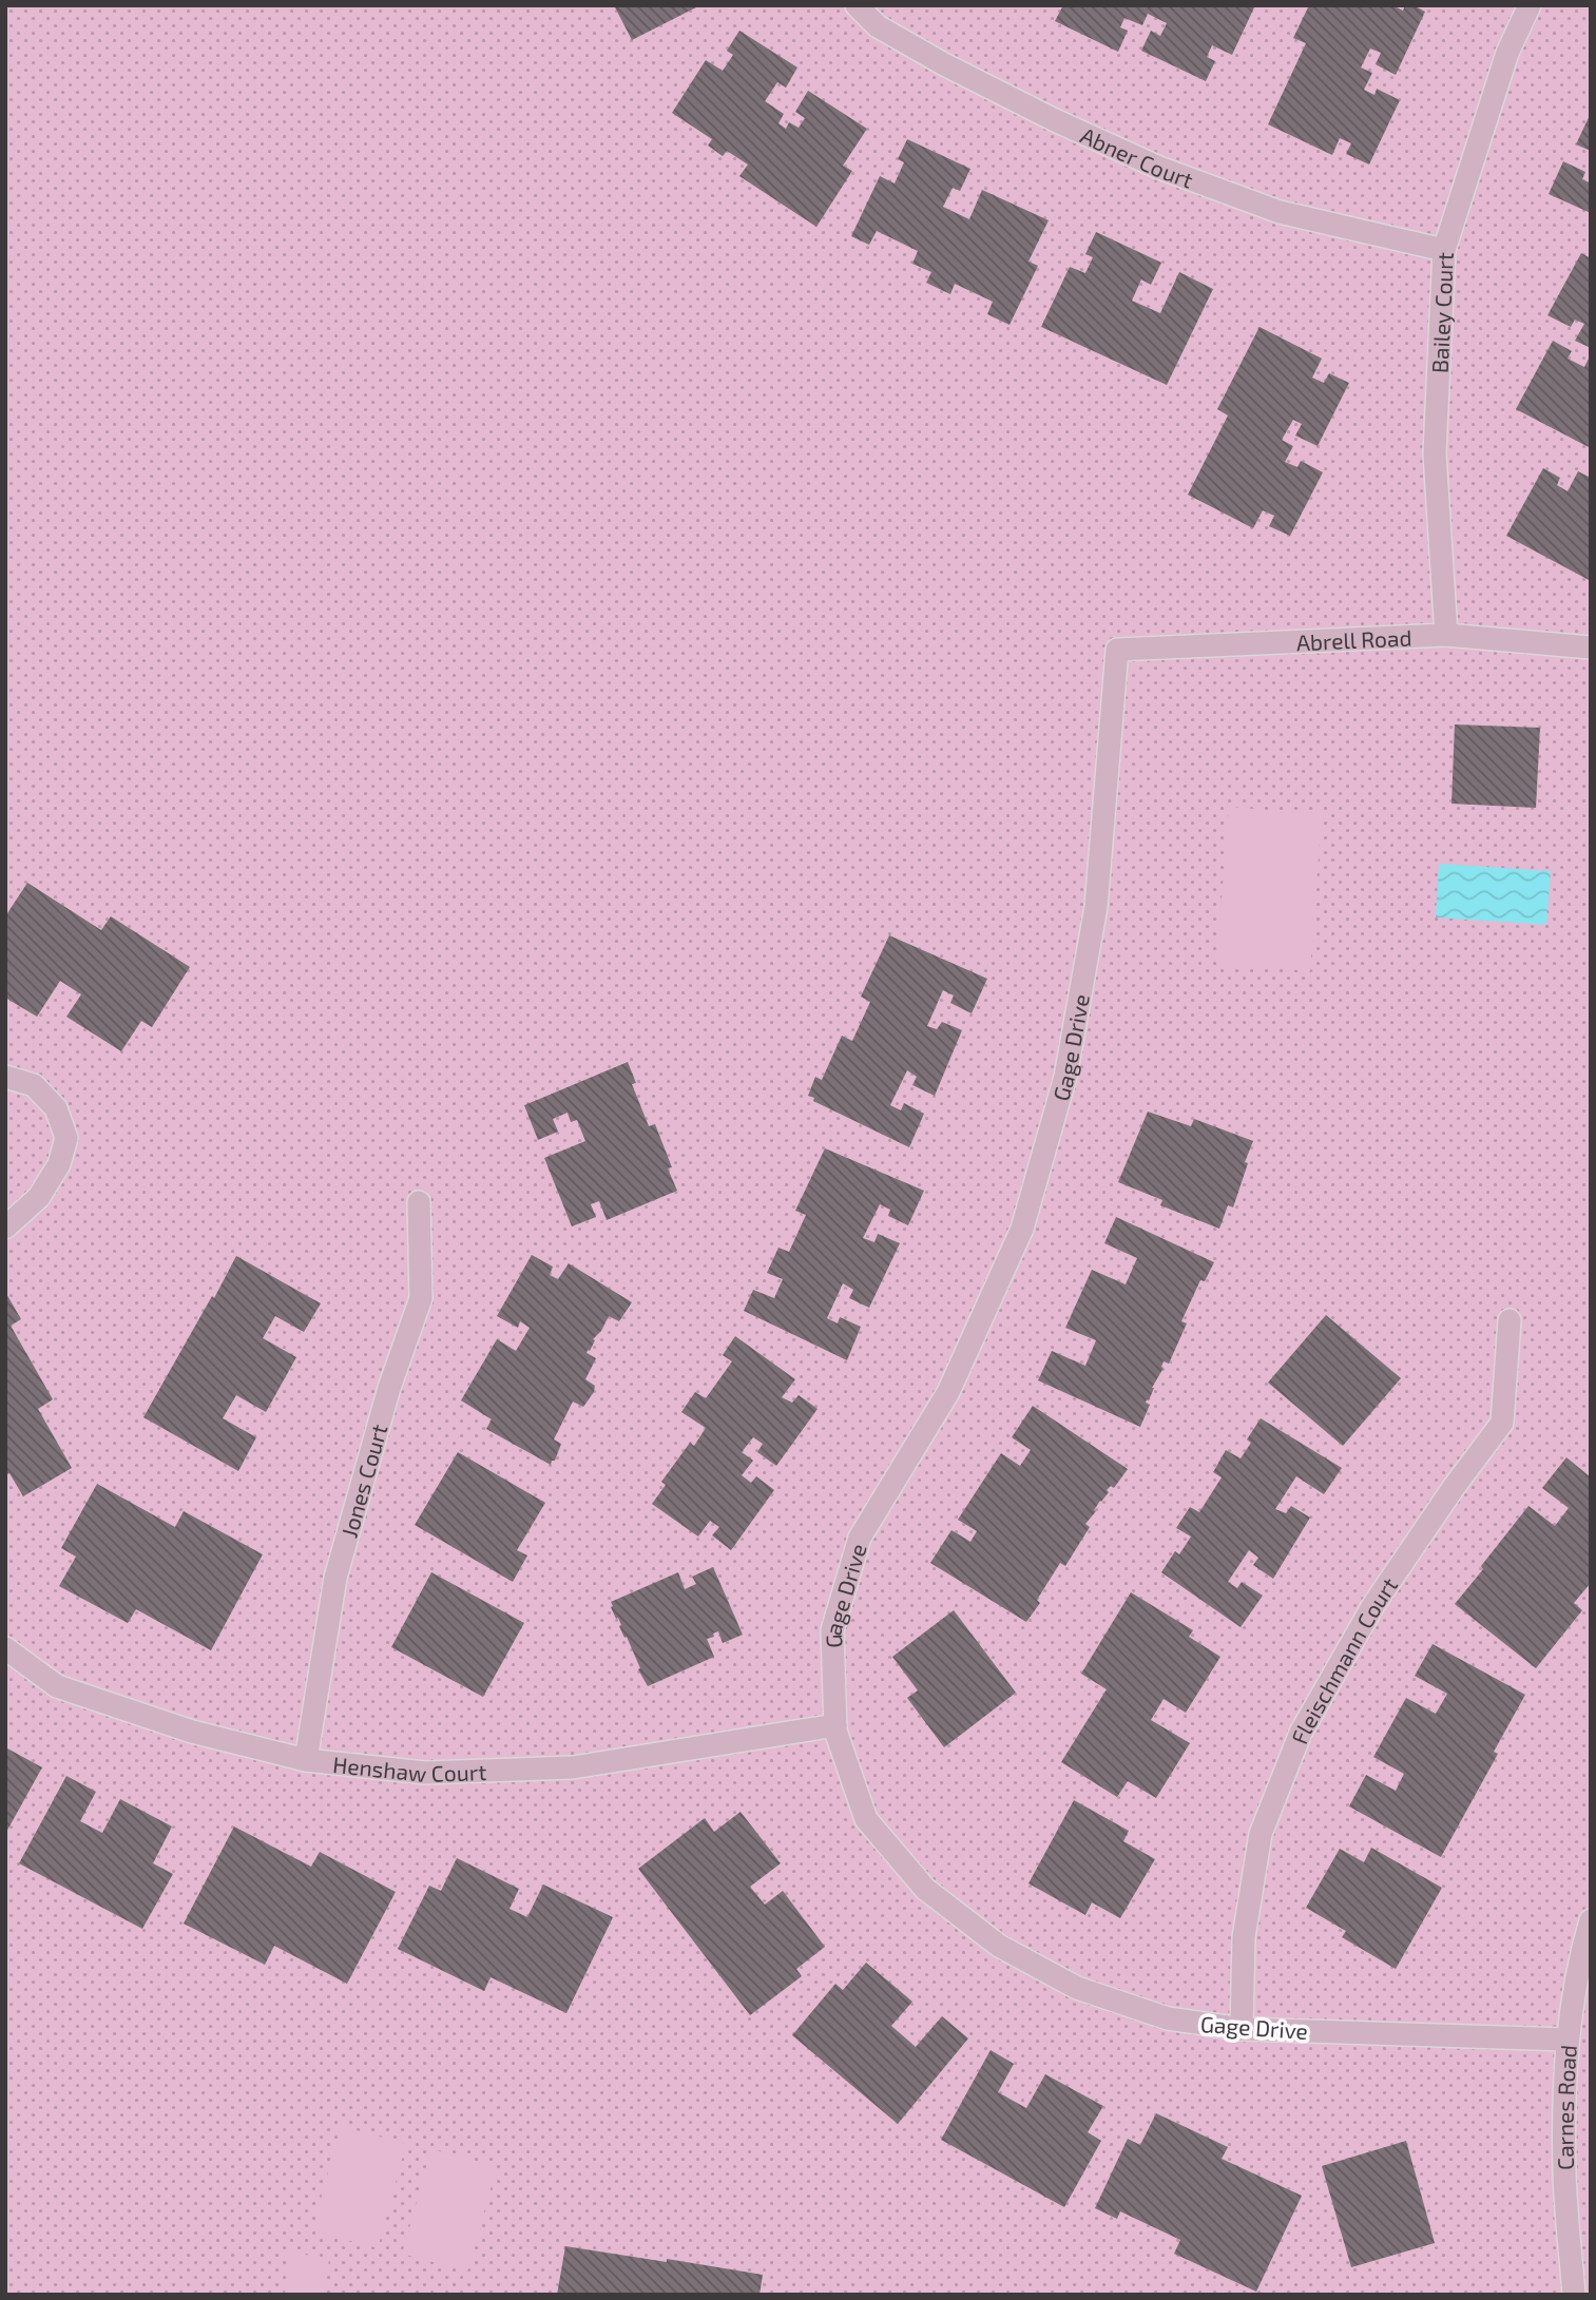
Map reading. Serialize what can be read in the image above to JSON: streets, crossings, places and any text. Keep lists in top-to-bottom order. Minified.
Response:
{"streets":{"street":["Abner Court","Bailey Court","Abrell Road","Gage Drive","Jones Court","Fleischmann Court","Henshaw Court","Carnes Road"]},"crossings":[["Abner Court","Bailey Court"],["Bailey Court","Abrell Road"],["Abrell Road","Gage Drive"],["Gage Drive","Fleischmann Court"],["Gage Drive","Henshaw Court"],["Gage Drive","Carnes Road"],["Jones Court","Henshaw Court"]]}
